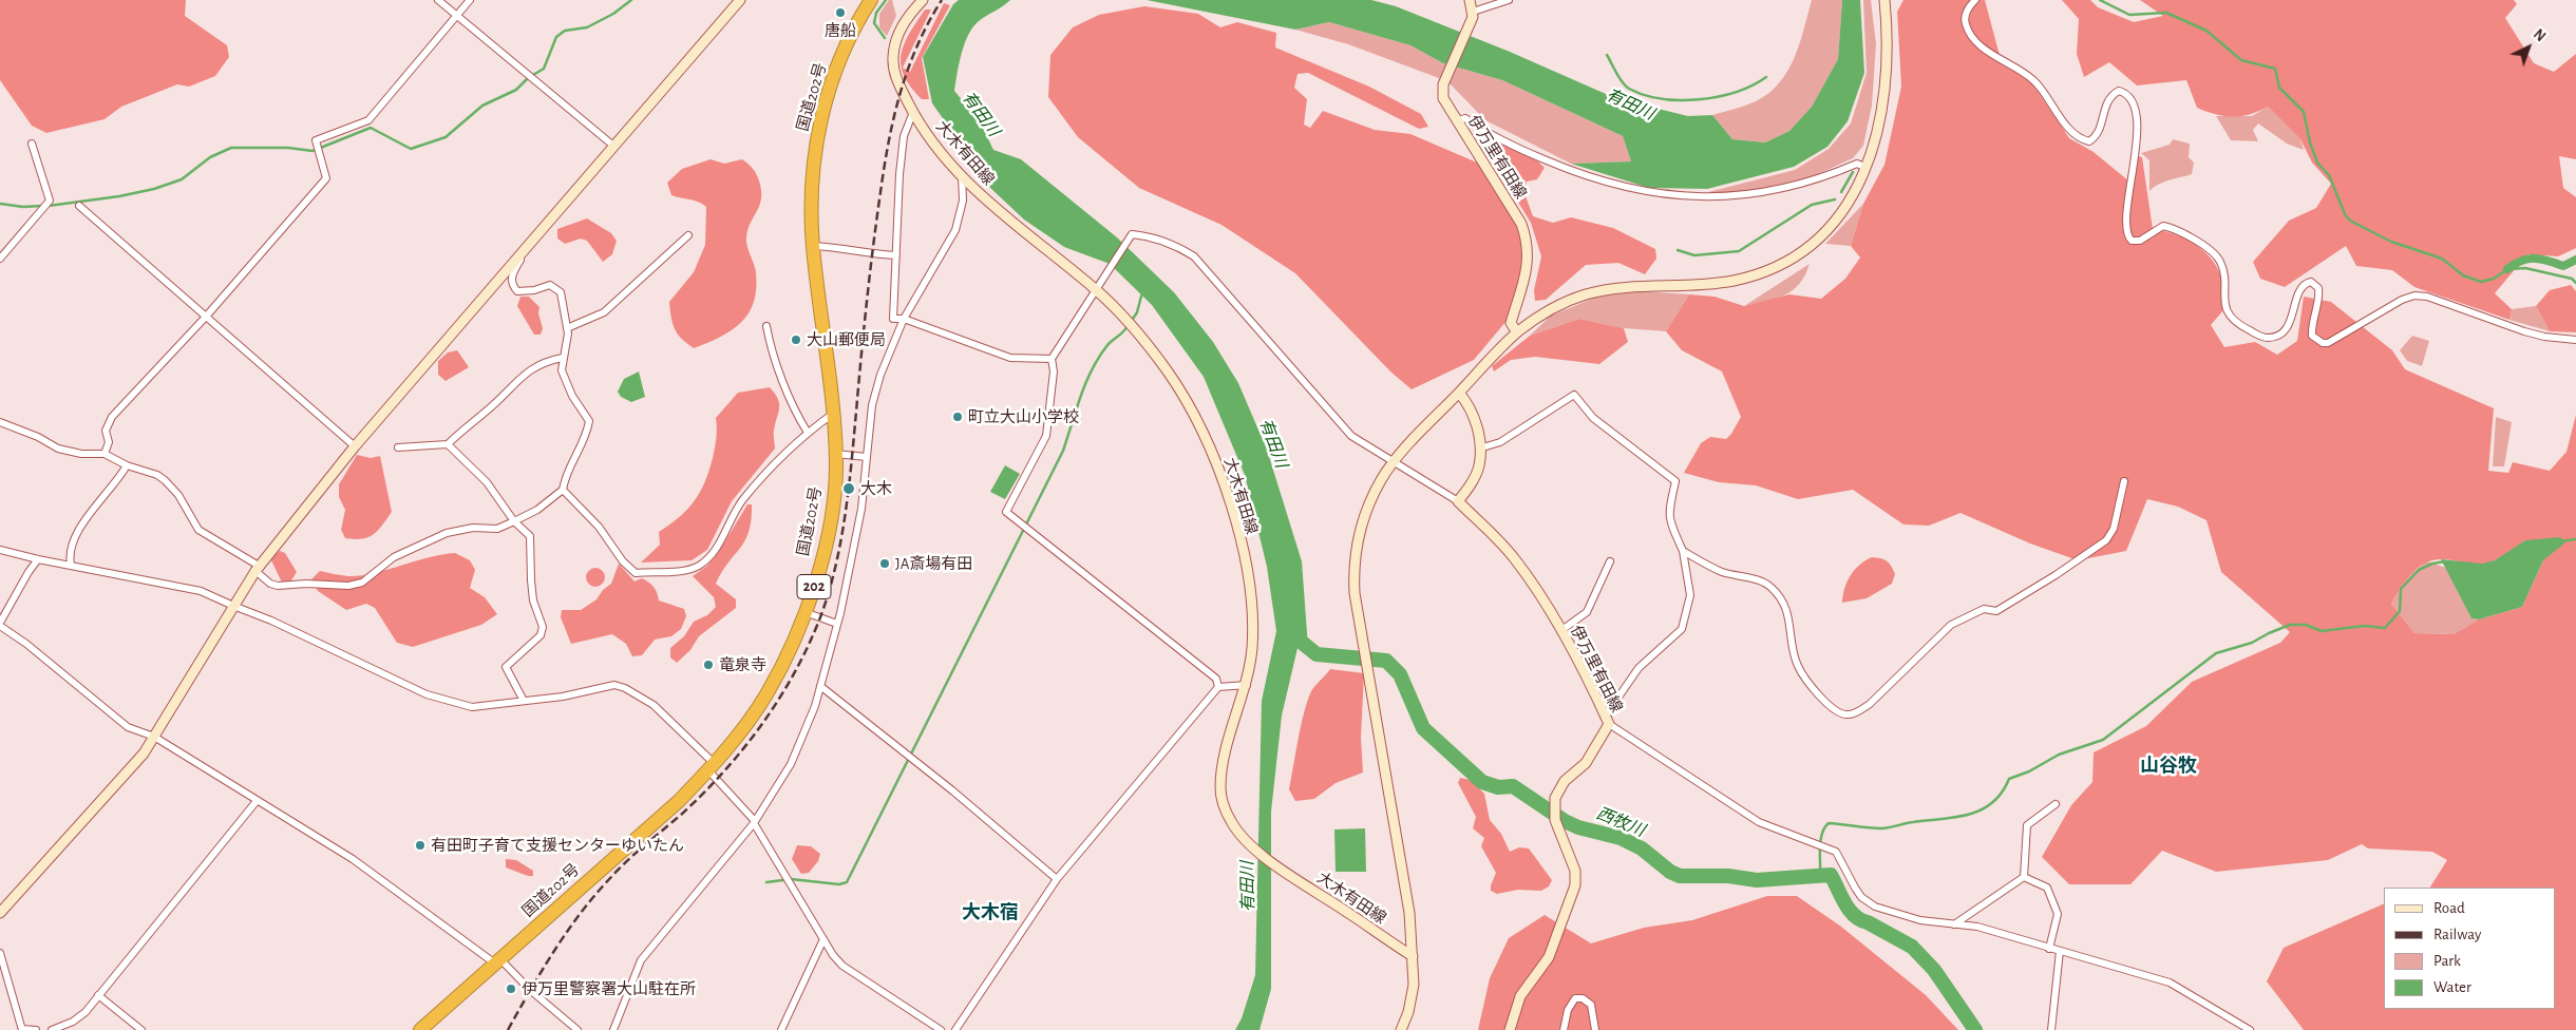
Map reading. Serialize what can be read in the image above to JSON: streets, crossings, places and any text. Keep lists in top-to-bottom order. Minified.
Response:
{"streets":{"highway":["国道202号","202"],"main road":["大木有田線","伊万里有田線"]},"districts":["山谷牧","大木宿"],"water":["有田川","西牧川"],"places":["唐船","大山郵便局","町立大山小学校","大木","JA斎場有田","竜泉寺","有田町子育て支援センターゆいたん","伊万里警察署大山駐在所"],"legend":["Road","Railway","Park","Water"],"north":"top right"}
